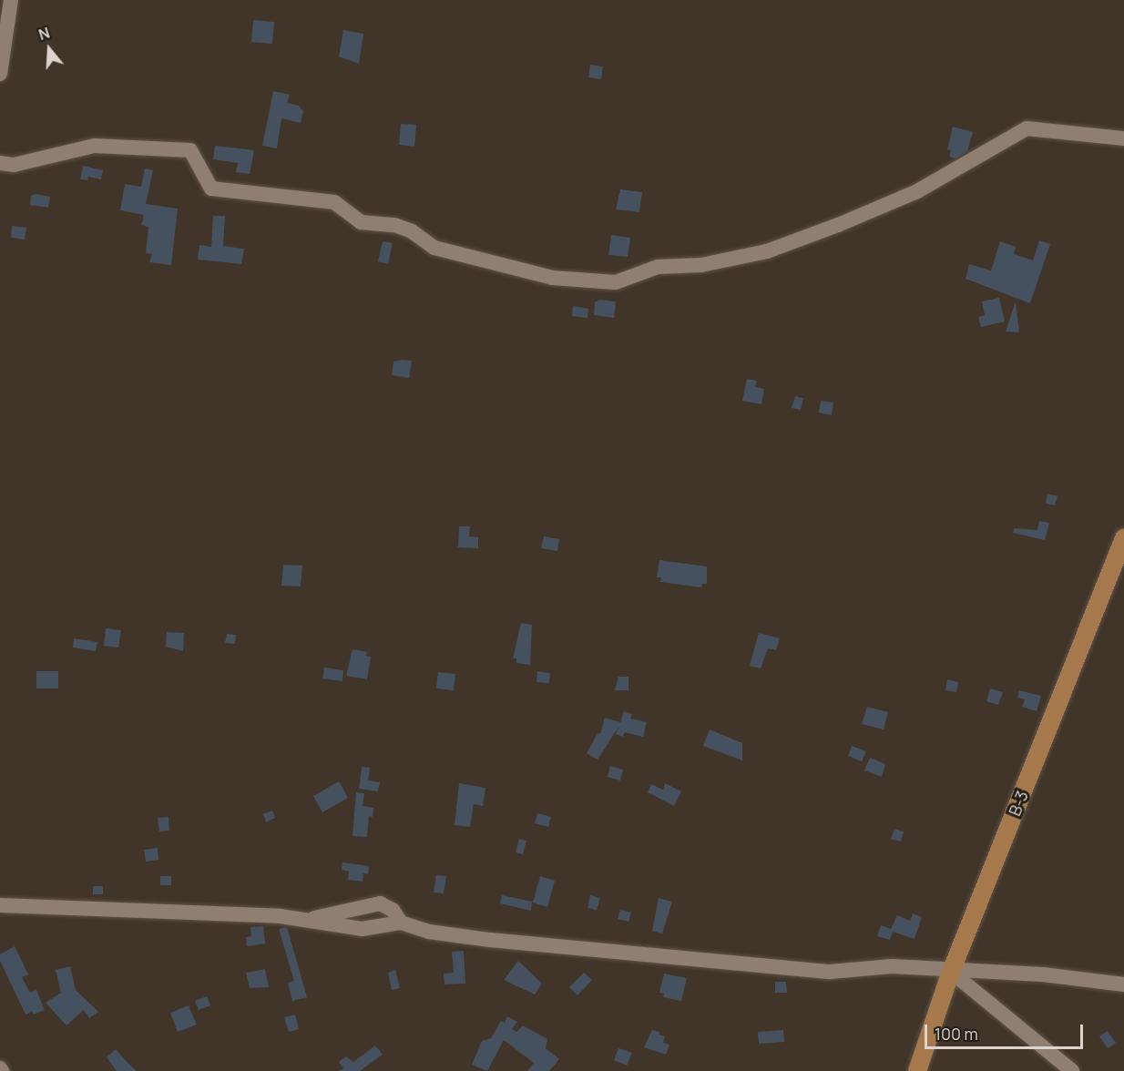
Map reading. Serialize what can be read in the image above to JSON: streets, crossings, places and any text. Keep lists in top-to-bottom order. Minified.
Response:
{"streets":{"main road":["B-3"]},"scale_bar":"100 m","north":"top"}
